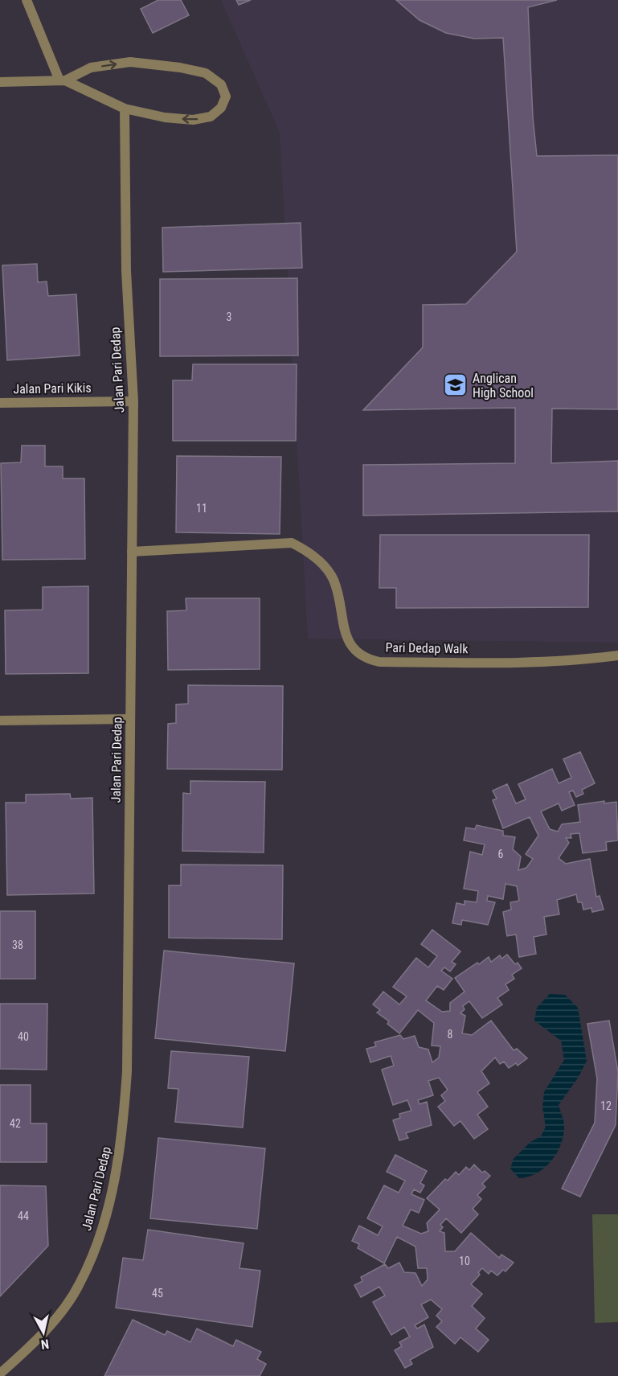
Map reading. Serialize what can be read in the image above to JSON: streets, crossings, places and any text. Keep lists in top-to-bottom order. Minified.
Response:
{"streets":{"street":["Jalan Pari Dedap","Jalan Pari Kikis","Pari Dedap Walk"]},"crossings":[["Jalan Pari Dedap","Jalan Pari Kikis"],["Jalan Pari Dedap","Pari Dedap Walk"]],"places":{"school or university":["Anglican High School"]},"house_numbers":["3","11","6","38","8","40","12","42","44","10","45"],"north":"bottom"}
